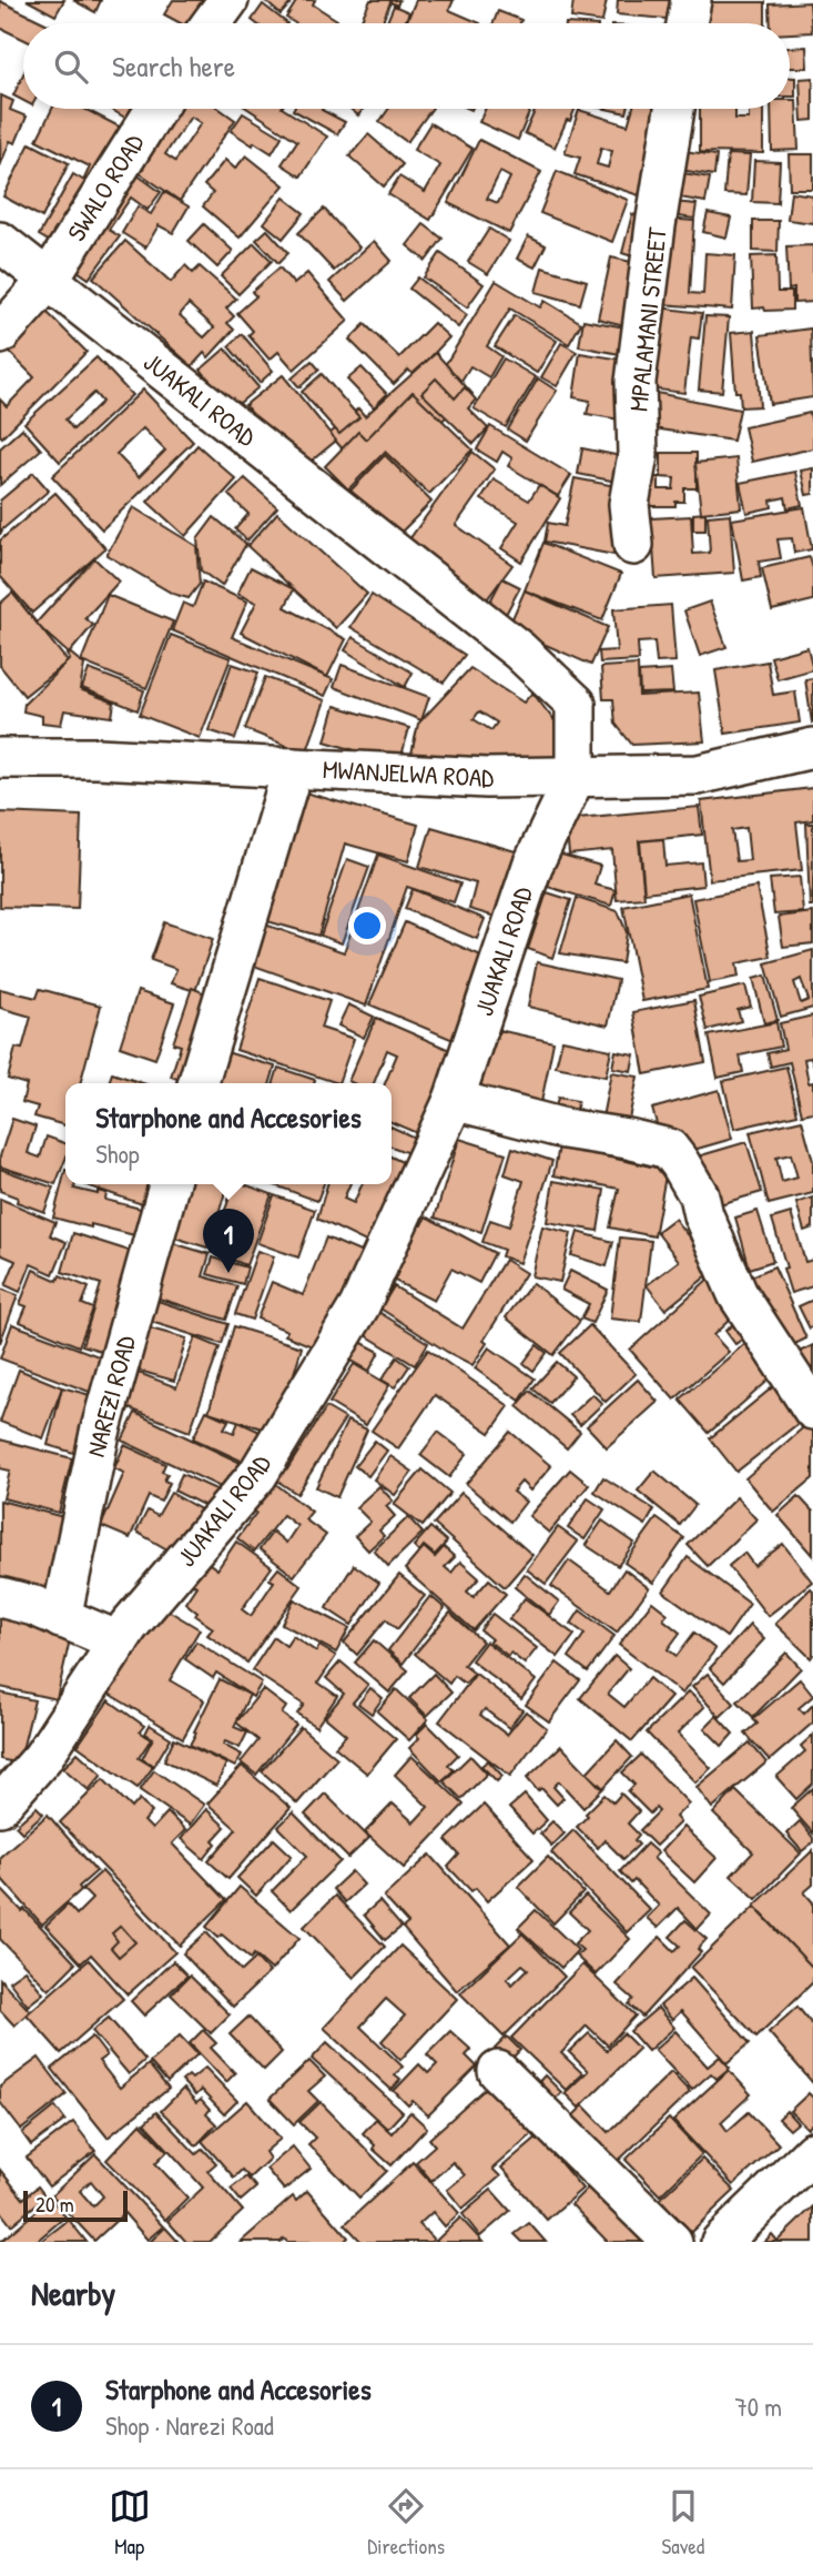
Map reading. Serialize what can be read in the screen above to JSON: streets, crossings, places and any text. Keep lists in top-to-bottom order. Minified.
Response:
{"streets":{"street":["SWALO ROAD","MPALAMANI STREET","JUAKALI ROAD","MWANJELWA ROAD","NAREZI ROAD"]},"crossings":[["SWALO ROAD","JUAKALI ROAD"],["JUAKALI ROAD","MWANJELWA ROAD"]],"scale_bar":"20 m","page":{"search":"Search here","popup":["Starphone and Accesories","Shop"],"pins":"1","scale":"20 m","heading":"Nearby","list":[{"mark":"1","name":"Starphone and Accesories","note":"Shop · Narezi Road","value":"70 m"}],"nav":["Map","Directions","Saved"]}}
